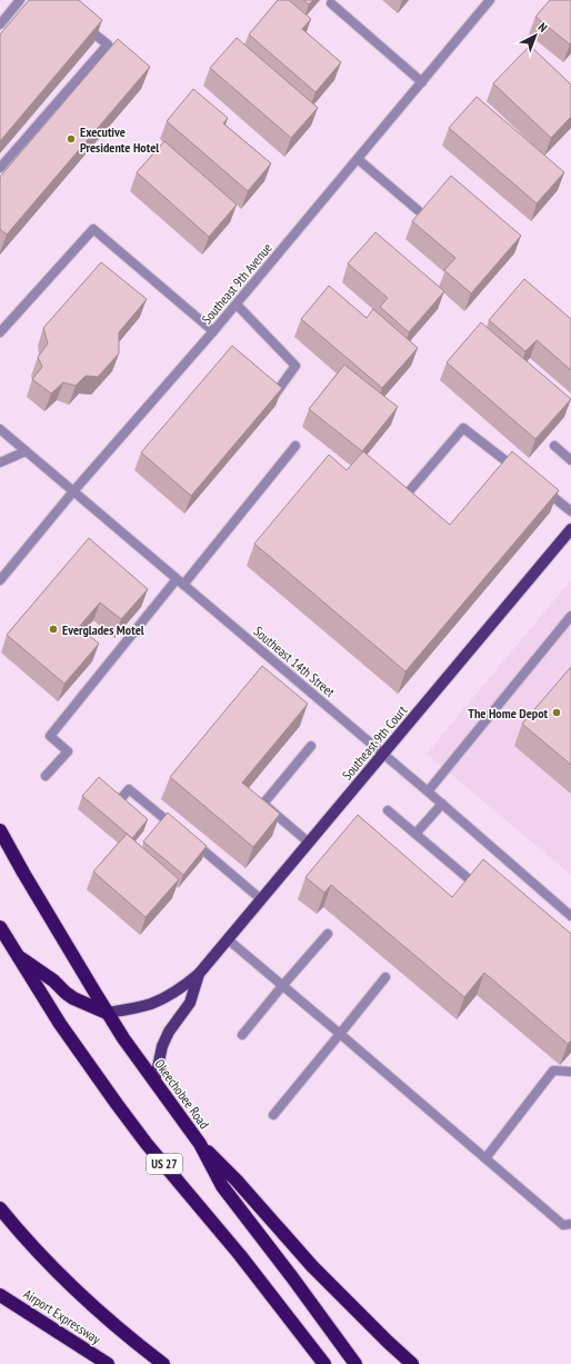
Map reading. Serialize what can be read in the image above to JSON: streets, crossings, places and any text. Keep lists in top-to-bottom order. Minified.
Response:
{"streets":{"highway":["Okeechobee Road","US 27","Airport Expressway"],"main road":["Southeast 9th Court"],"street":["Southeast 9th Avenue","Southeast 14th Street"]},"crossings":[["Southeast 9th Avenue","Southeast 14th Street"],["Southeast 14th Street","Southeast 9th Court"],["Southeast 9th Court","Okeechobee Road"]],"places":["Executive Presidente Hotel","Everglades Motel","The Home Depot"],"north":"top right"}
